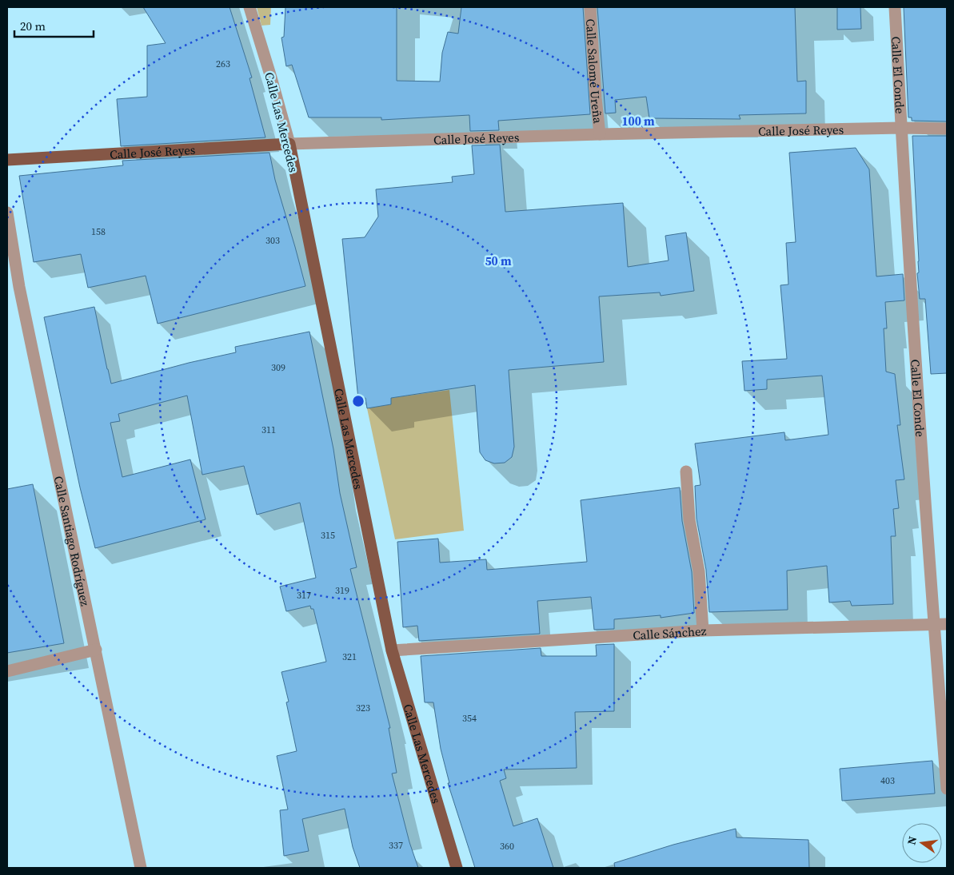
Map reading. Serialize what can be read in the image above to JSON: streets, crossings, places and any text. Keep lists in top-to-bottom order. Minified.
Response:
{"streets":{"main road":["Calle Las Mercedes","Calle José Reyes"],"street":["Calle Salomé Ureña","Calle El Conde","Calle Santiago Rodríguez","Calle Sánchez"]},"crossings":[["Calle Salomé Ureña","Calle José Reyes"],["Calle El Conde","Calle José Reyes"],["Calle El Conde","Calle Sánchez"],["Calle Las Mercedes","Calle José Reyes"],["Calle Las Mercedes","Calle Sánchez"]],"house_numbers":["263","158","303","309","311","315","319","317","321","323","354","403","337","360"],"scale_bar":"20 m","north":"left","rings":["100 m","50 m"]}
